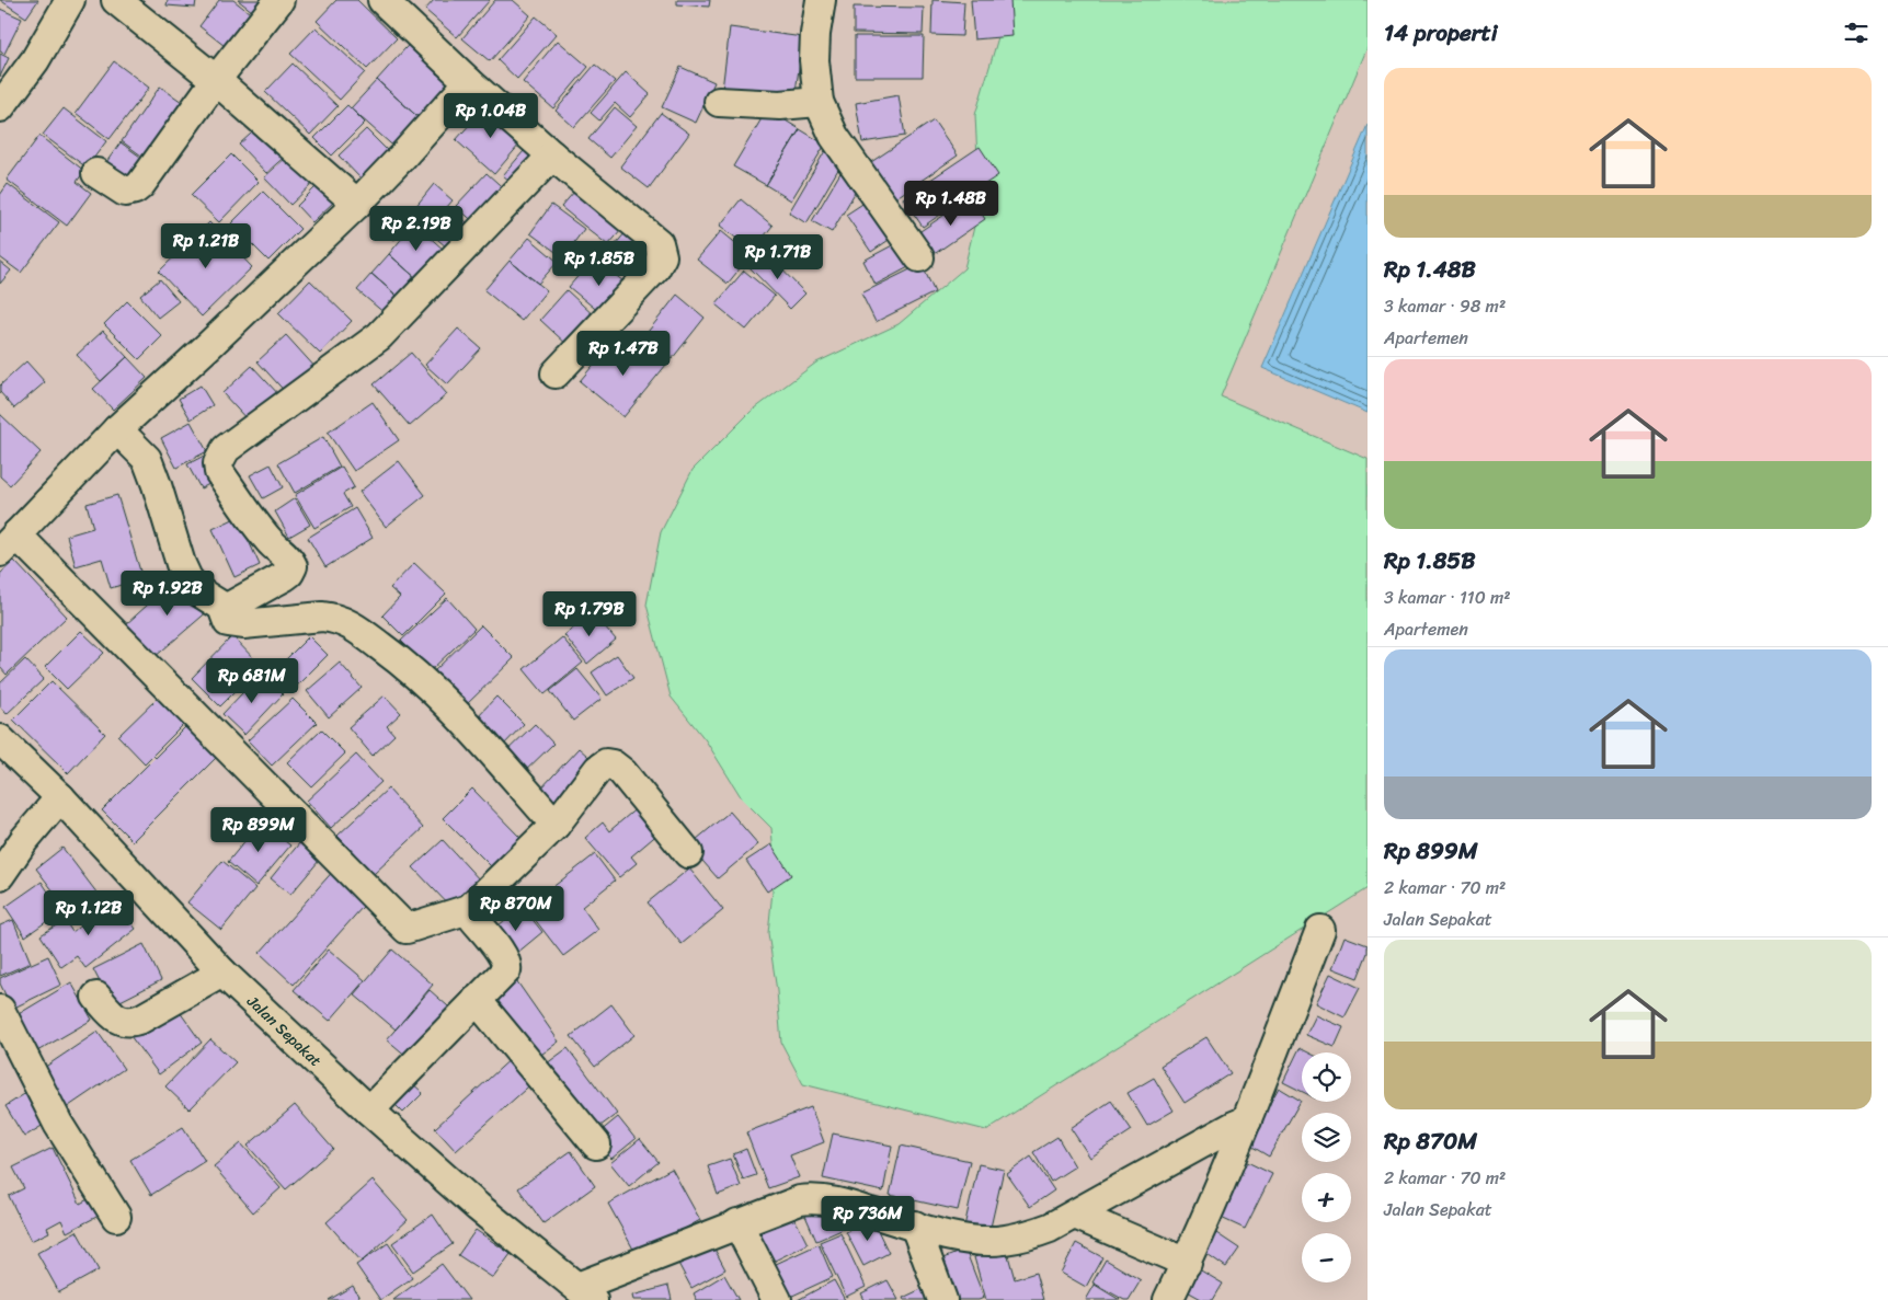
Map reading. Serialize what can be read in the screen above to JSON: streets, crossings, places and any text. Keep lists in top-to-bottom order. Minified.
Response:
{"streets":{"street":["Jalan Sepakat"]},"page":{"heading":"14 properti","list":[{"name":"Rp 1.48B","note":"3 kamar · 98 m² · Apartemen"},{"name":"Rp 1.85B","note":"3 kamar · 110 m² · Apartemen"},{"name":"Rp 899M","note":"2 kamar · 70 m² · Jalan Sepakat"},{"name":"Rp 870M","note":"2 kamar · 70 m² · Jalan Sepakat"}],"price":["Rp 1.04B","Rp 1.48B","Rp 2.19B","Rp 1.21B","Rp 1.71B","Rp 1.85B","Rp 1.47B","Rp 1.92B","Rp 1.79B","Rp 681M","Rp 899M","Rp 870M","Rp 1.12B","Rp 736M"],"map_buttons":["+","−"]}}
